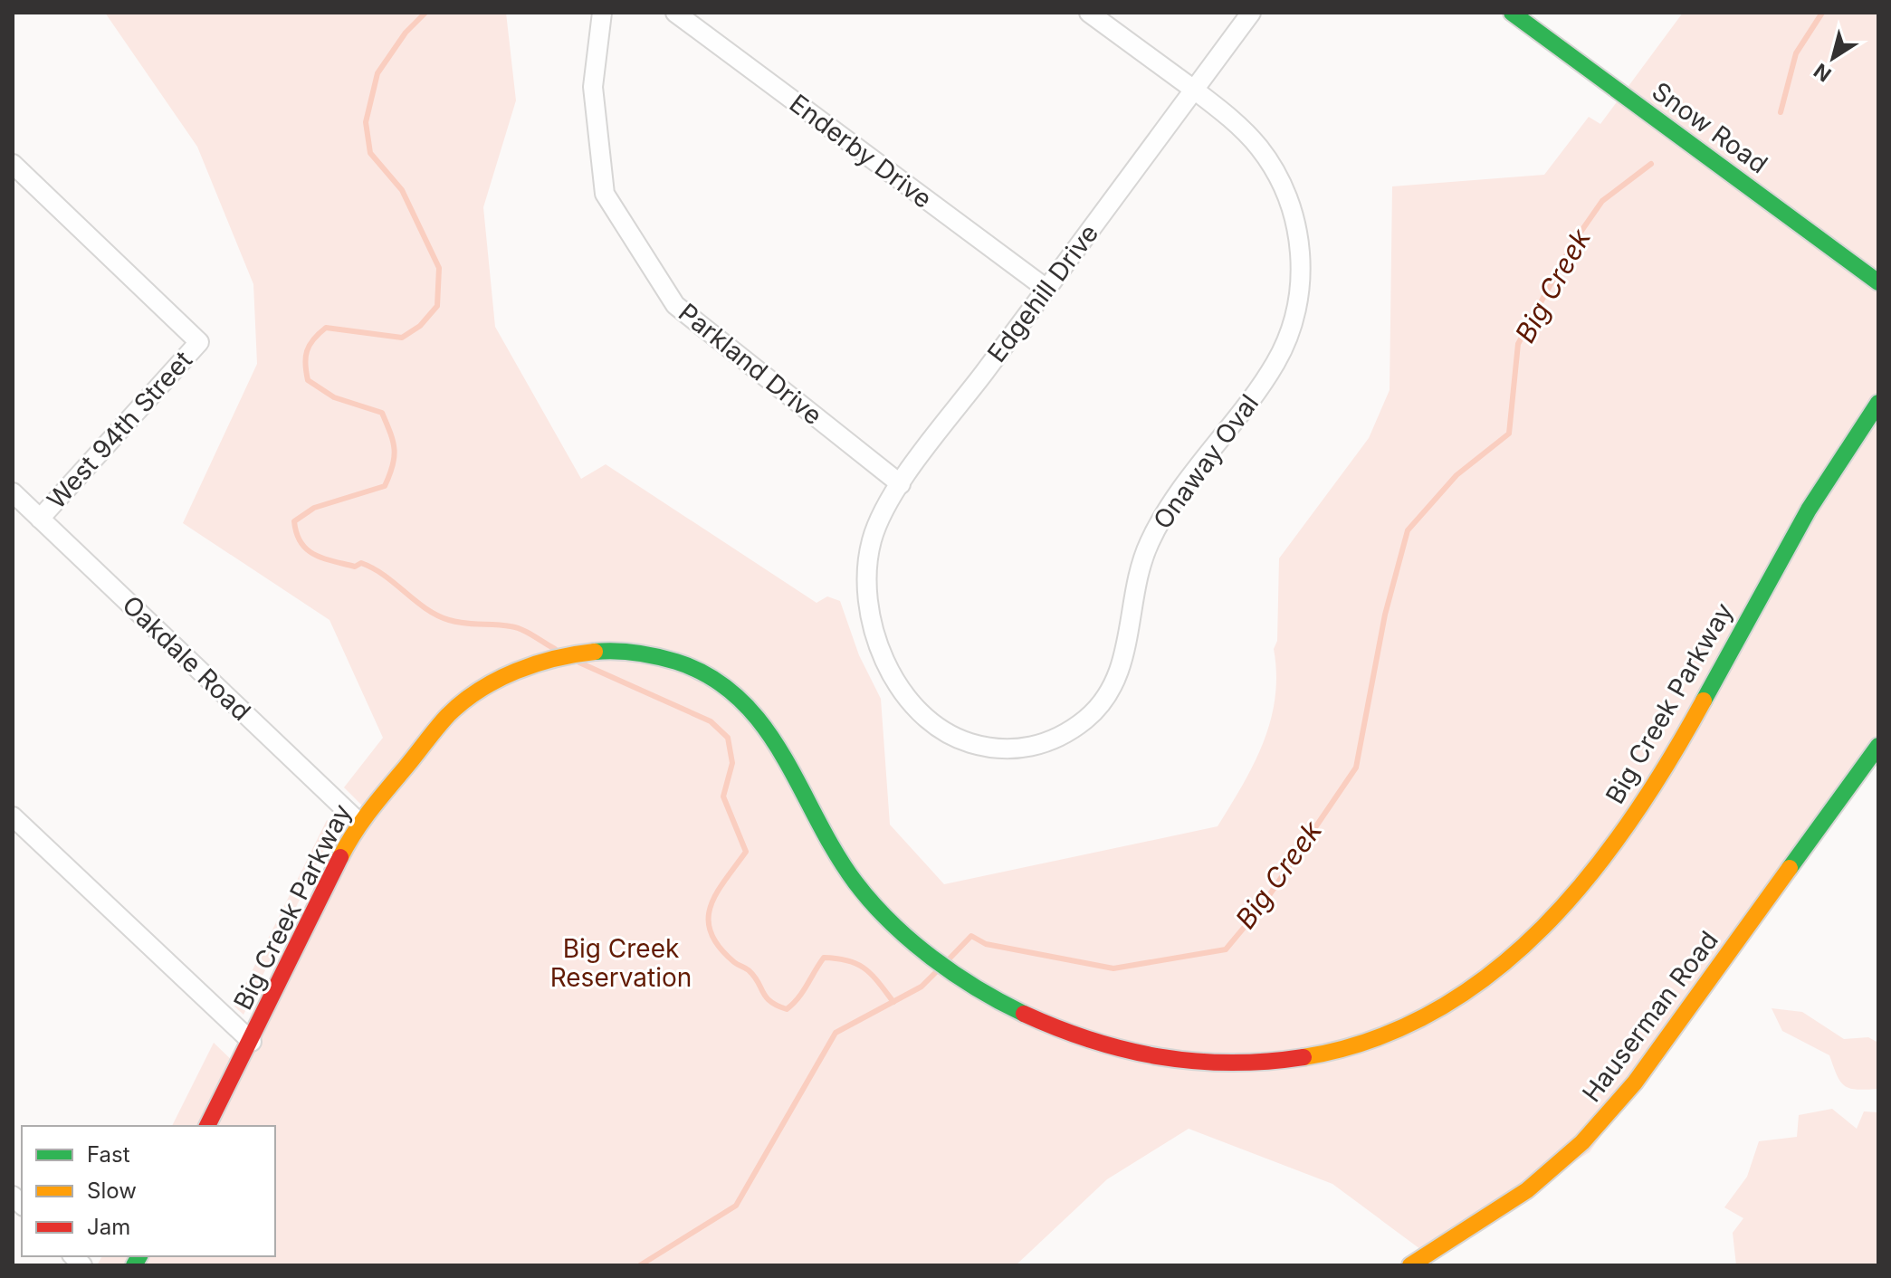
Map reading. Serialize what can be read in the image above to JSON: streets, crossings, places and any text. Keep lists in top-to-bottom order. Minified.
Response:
{"streets":{"street":["Snow Road","Enderby Drive","Edgehill Drive","Parkland Drive","West 94th Street","Onaway Oval","Oakdale Road","Big Creek Parkway","Hauserman Road"]},"crossings":[["Enderby Drive","Edgehill Drive"],["Edgehill Drive","Parkland Drive"],["Edgehill Drive","Onaway Oval"],["West 94th Street","Oakdale Road"],["Oakdale Road","Big Creek Parkway"]],"water":["Big Creek"],"parks":["Big Creek Reservation"],"legend":["Fast","Slow","Jam"],"north":"bottom left"}
